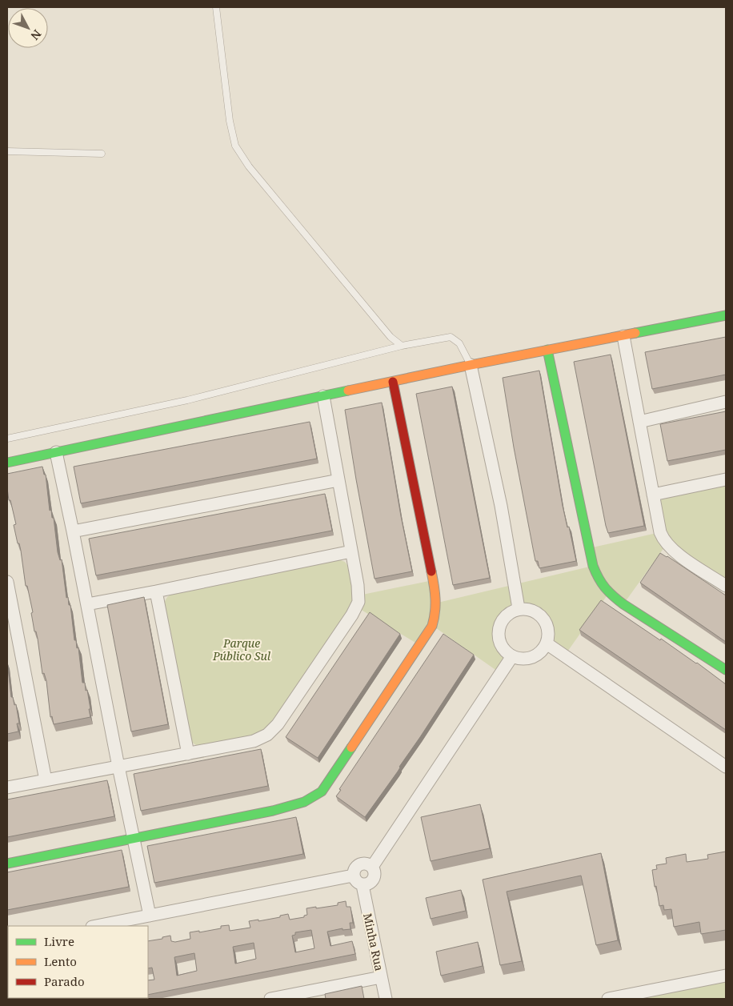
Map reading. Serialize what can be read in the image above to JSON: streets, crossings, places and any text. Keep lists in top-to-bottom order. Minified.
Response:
{"streets":{"street":["Minha Rua"]},"parks":["Parque Público Sul"],"legend":["Livre","Lento","Parado"],"north":"bottom right"}
